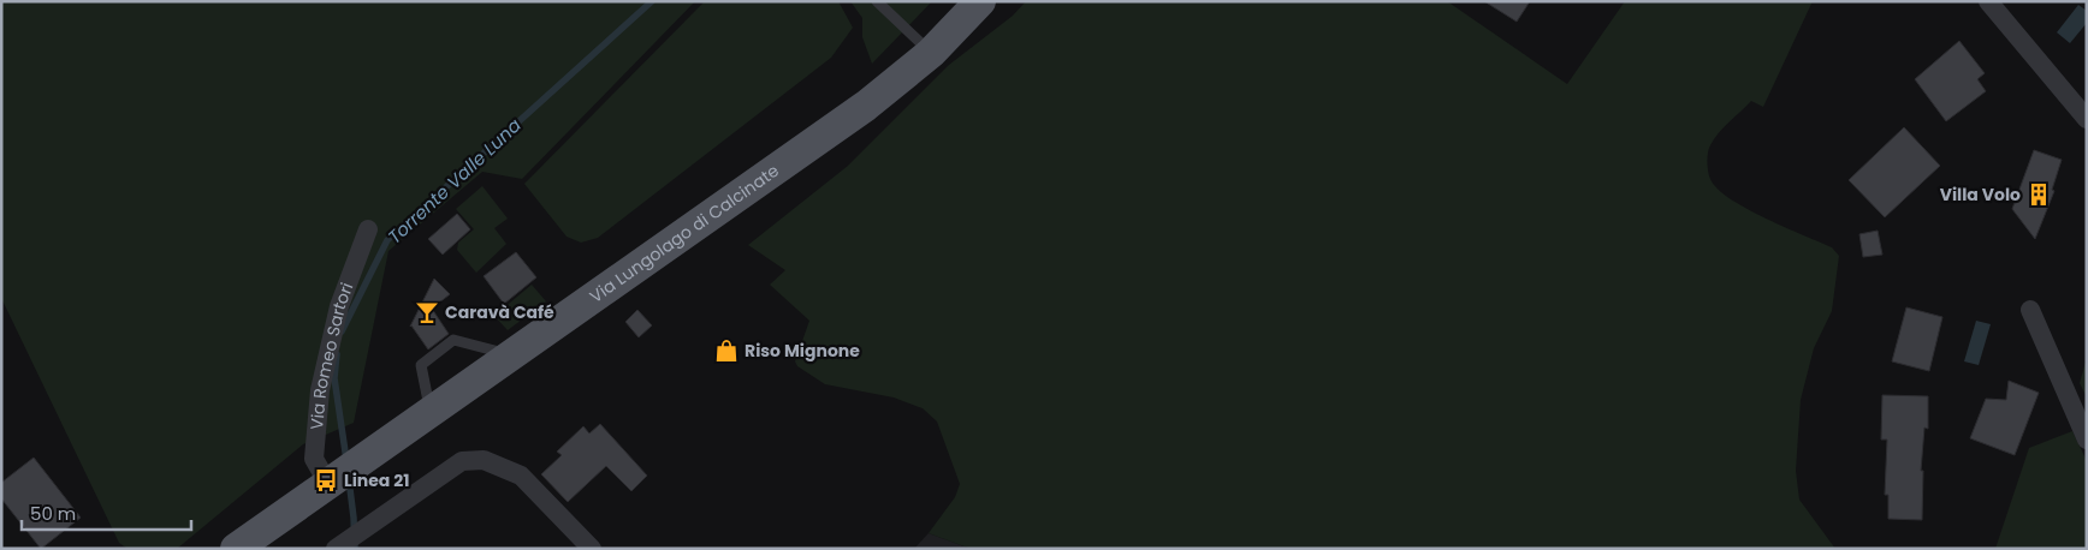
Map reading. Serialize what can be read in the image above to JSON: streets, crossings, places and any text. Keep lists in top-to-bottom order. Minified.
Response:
{"streets":{"main road":["Via Lungolago di Calcinate"],"street":["Via Romeo Sartori"]},"crossings":[["Via Lungolago di Calcinate","Via Romeo Sartori"]],"water":["Torrente Valle Luna"],"places":{"building":["Villa Volo"],"bar":["Caravà Café"],"shop":["Riso Mignone"],"bus stop":["Linea 21"]},"scale_bar":"50 m"}
